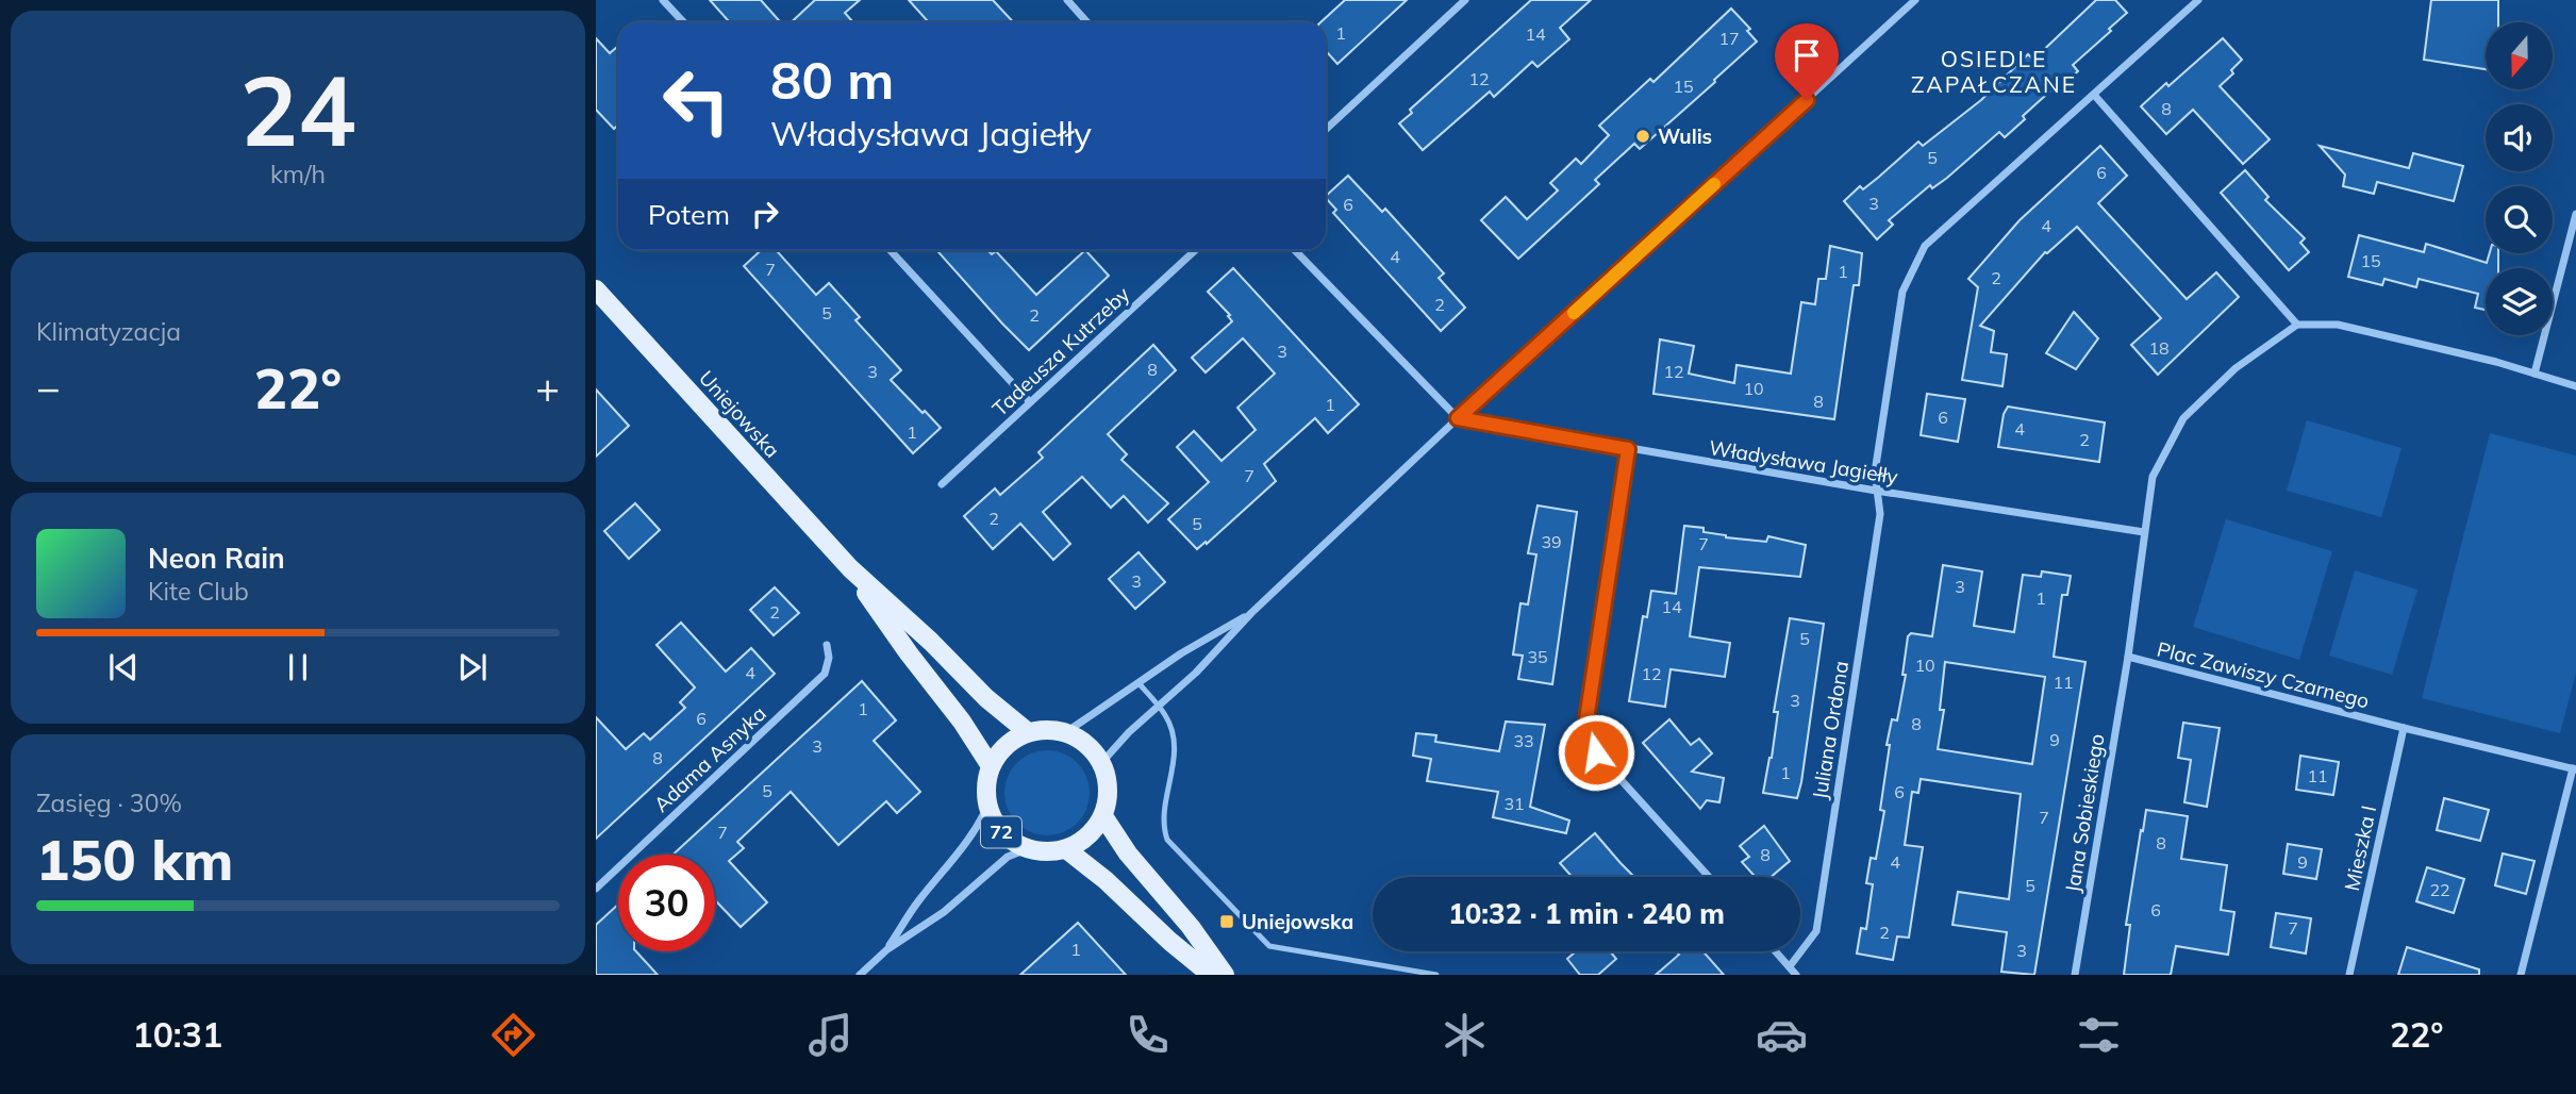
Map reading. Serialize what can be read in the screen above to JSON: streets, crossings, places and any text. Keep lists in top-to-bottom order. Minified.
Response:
{"streets":{"main road":["Uniejowska","72"],"street":["Tadeusza Kutrzeby","Władysława Jagiełły","Plac Zawiszy Czarnego","Juliana Ordona","Adama Asnyka","Jana Sobieskiego","Mieszka I"]},"crossings":[["Uniejowska","72"],["Władysława Jagiełły","Plac Zawiszy Czarnego"],["Władysława Jagiełły","Juliana Ordona"],["Plac Zawiszy Czarnego","Jana Sobieskiego"],["Plac Zawiszy Czarnego","Mieszka I"]],"districts":["OSIEDLE ZAPAŁCZANE"],"places":{"other":["Wulis"],"transit":["Uniejowska"]},"house_numbers":["1","14","17","12","15","8","5","6","3","6","4","4","15","7","1","2","2","5","2","18","3","8","3","12","10","8","1","6","4","1","2","7","2","5","39","7","3","3","1","14","2","5","35","10","4","12","11","3","1","6","8","9","33","3","8","1","11","5","6","31","7","7","8","8","4","9","5","22","6","7","2","1","3"],"north":"bottom","page":{"tile":[["24","km/h"],"Klimatyzacja",["Zasięg · 30%","150 km"]],"turn":["80 m","Władysława Jagiełły"],"then":"Potem","heat":["−","22°","+"],"song":["Neon Rain","Kite Club"],"limit":"30","trip":"10:32 · 1 min · 240 m","tabs":["10:31","22°"]}}
